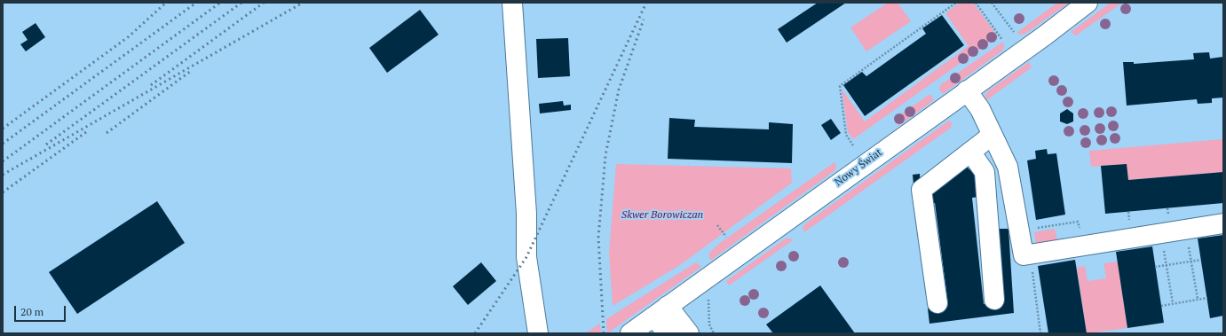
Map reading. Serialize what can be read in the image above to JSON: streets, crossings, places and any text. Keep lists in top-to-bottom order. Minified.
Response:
{"streets":{"street":["Nowy Świat"]},"parks":["Skwer Borowiczan"],"scale_bar":"20 m"}
